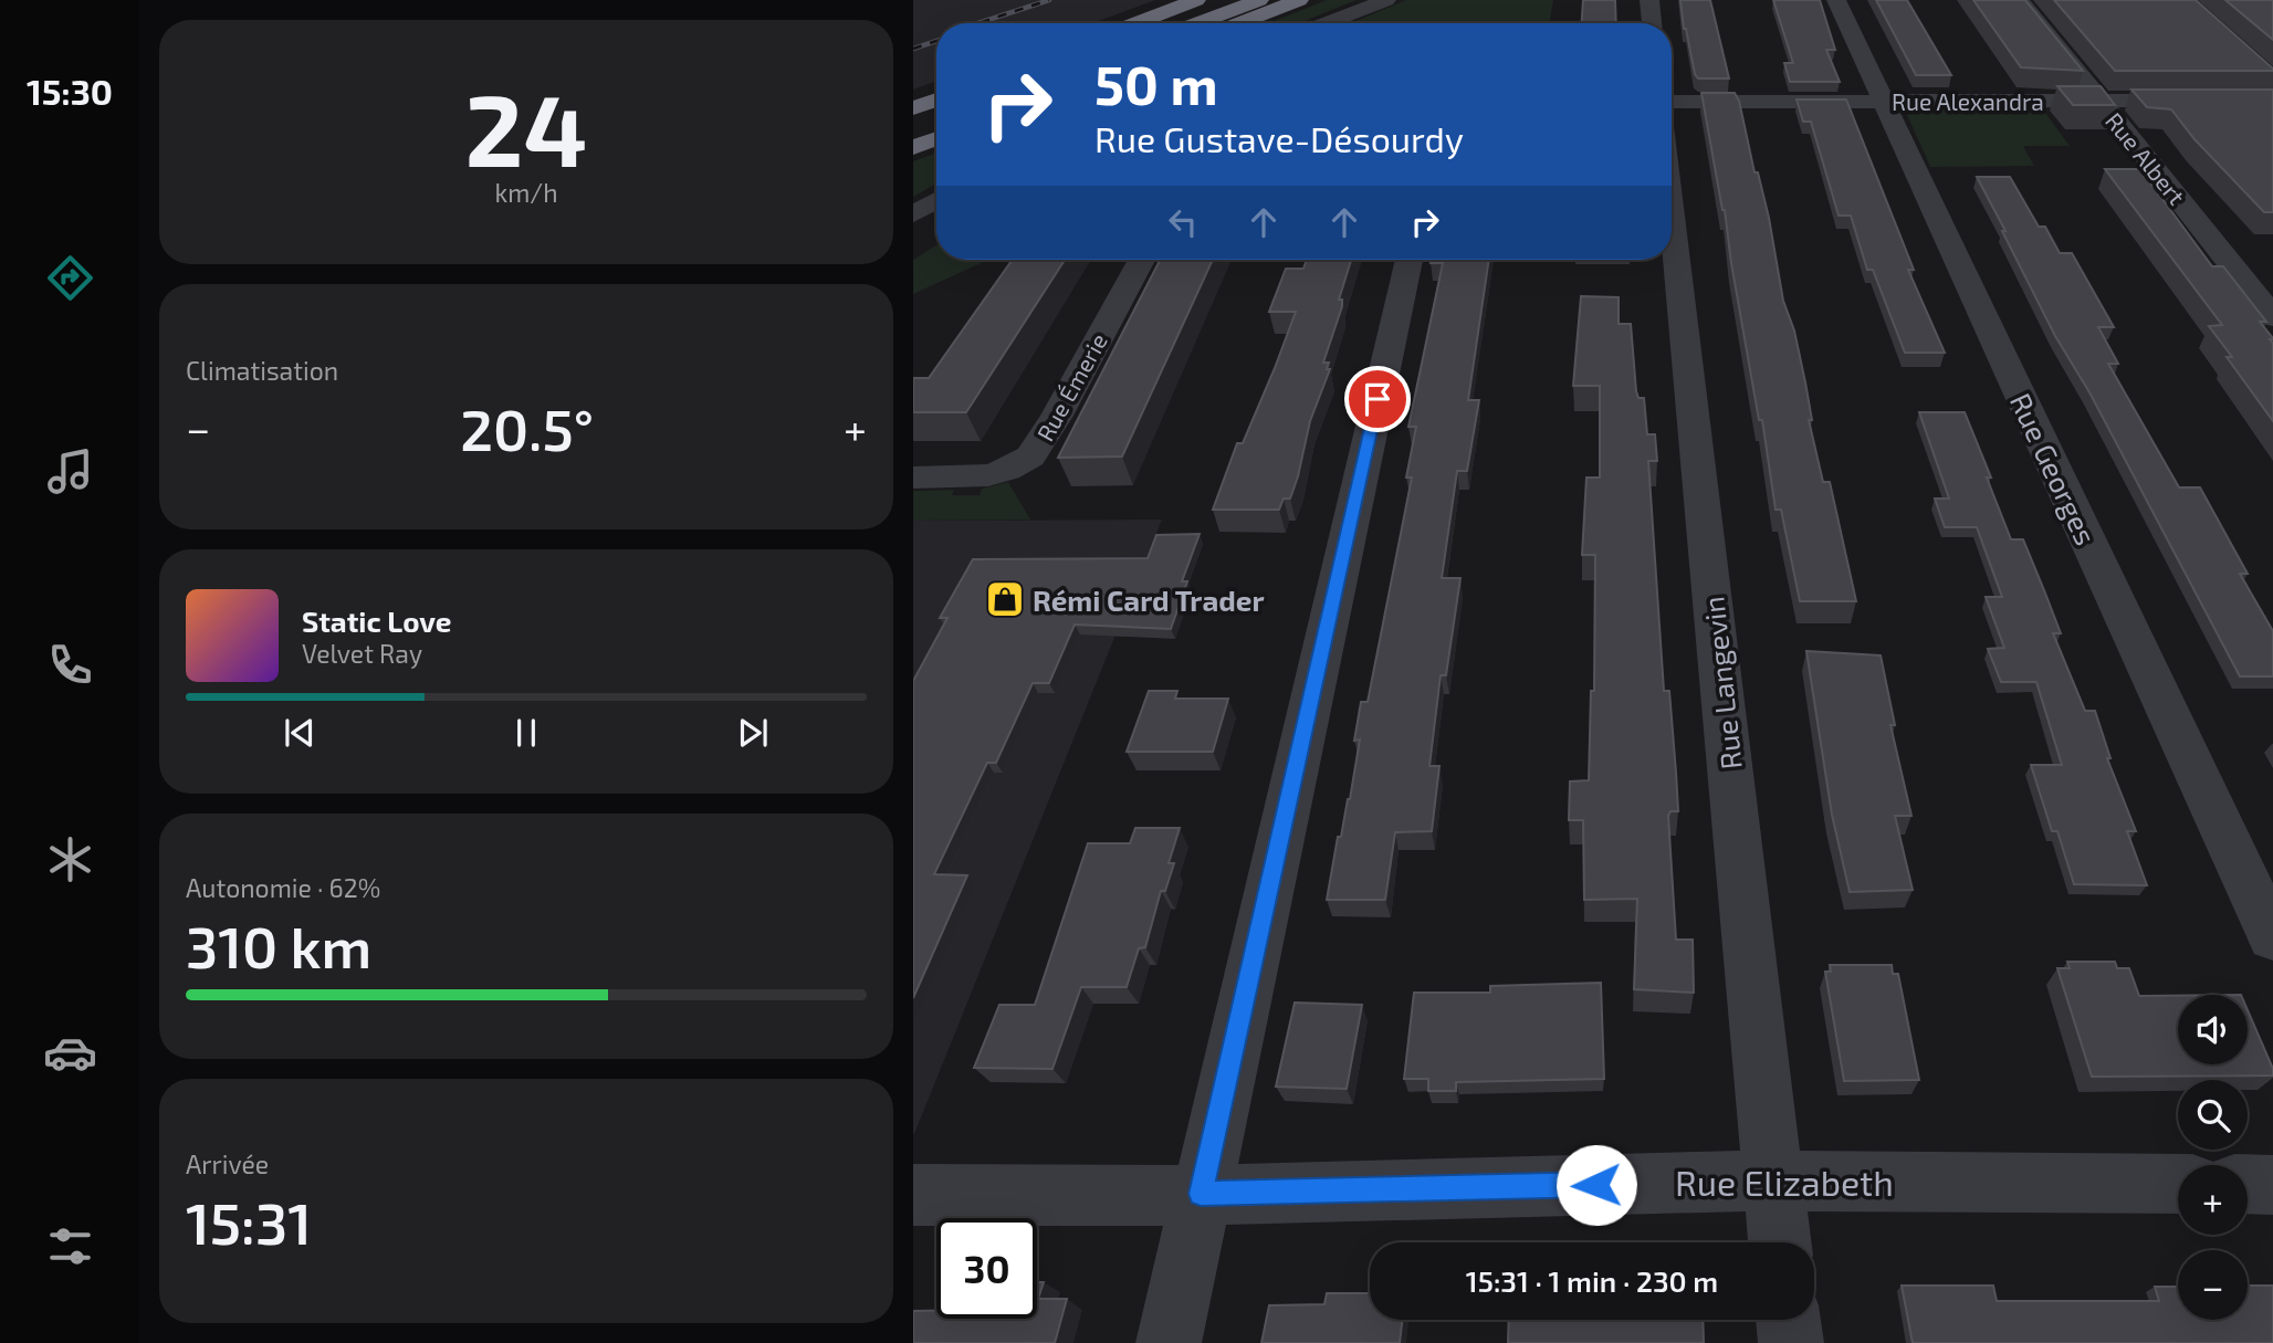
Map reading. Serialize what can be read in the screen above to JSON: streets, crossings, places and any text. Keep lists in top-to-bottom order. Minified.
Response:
{"streets":{"street":["Rue Alexandra","Rue Albert","Rue Émerie","Rue Georges","Rue Langevin","Rue Elizabeth"]},"crossings":[["Rue Alexandra","Rue Albert"],["Rue Alexandra","Rue Georges"],["Rue Langevin","Rue Elizabeth"]],"places":{"shop":["Rémi Card Trader"]},"page":{"tabs":"15:30","tile":[["24","km/h"],"Climatisation",["Autonomie · 62%","310 km"],["Arrivée","15:31"]],"turn":["50 m","Rue Gustave-Désourdy"],"heat":["−","20.5°","+"],"song":["Static Love","Velvet Ray"],"map_buttons":["+","−"],"limit":"30","trip":"15:31 · 1 min · 230 m"}}
